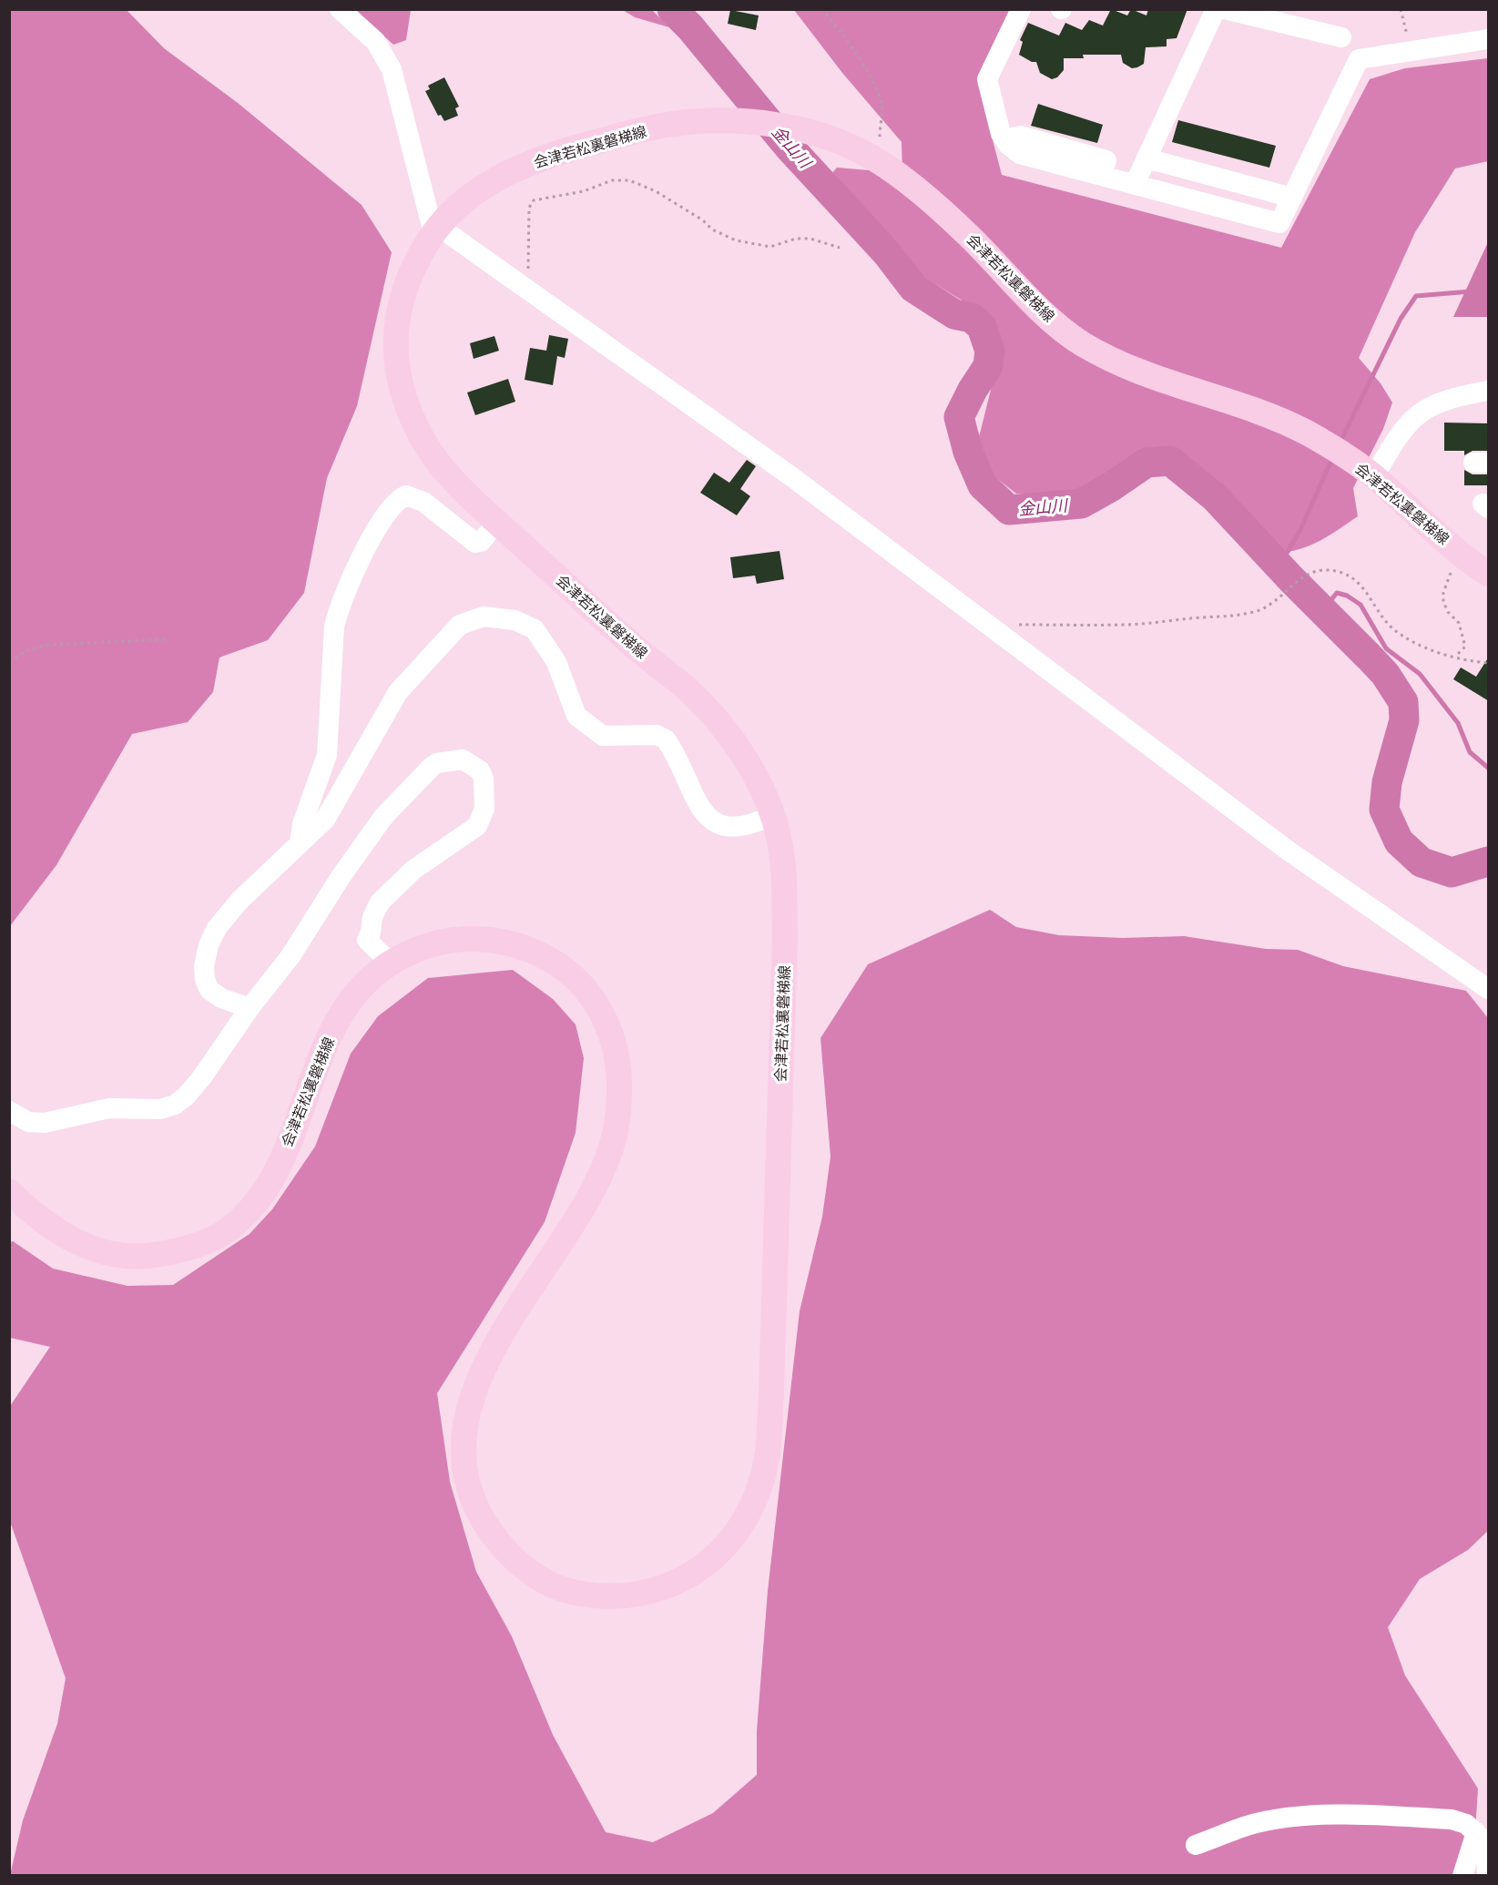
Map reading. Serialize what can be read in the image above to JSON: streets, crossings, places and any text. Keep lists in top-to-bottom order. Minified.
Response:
{"streets":{"main road":["会津若松裏磐梯線"]},"water":["金山川"]}
